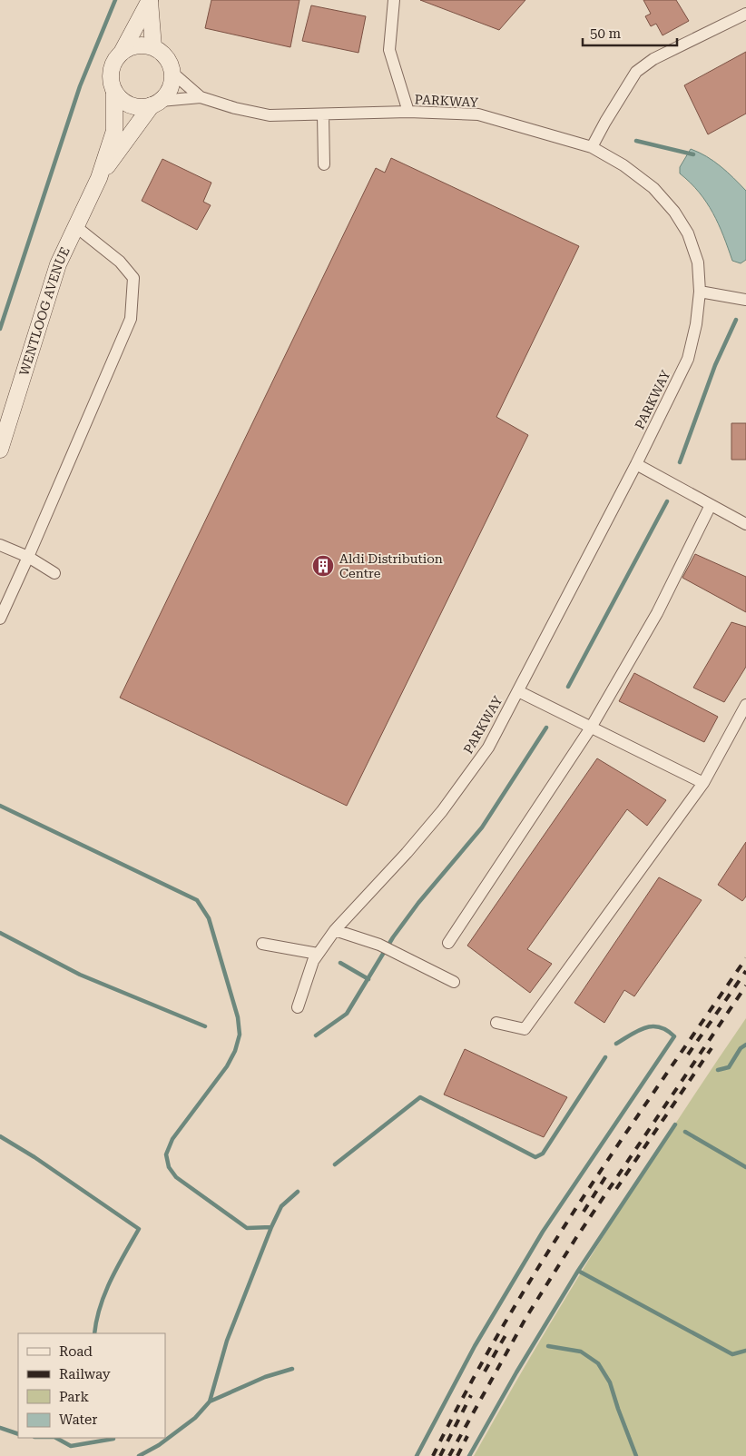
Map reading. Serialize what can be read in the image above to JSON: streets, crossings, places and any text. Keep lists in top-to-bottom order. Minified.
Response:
{"streets":{"main road":["WENTLOOG AVENUE"],"street":["PARKWAY"]},"crossings":[["PARKWAY","WENTLOOG AVENUE"]],"places":{"building":["Aldi Distribution Centre"]},"legend":["Road","Railway","Park","Water"],"scale_bar":"50 m"}
